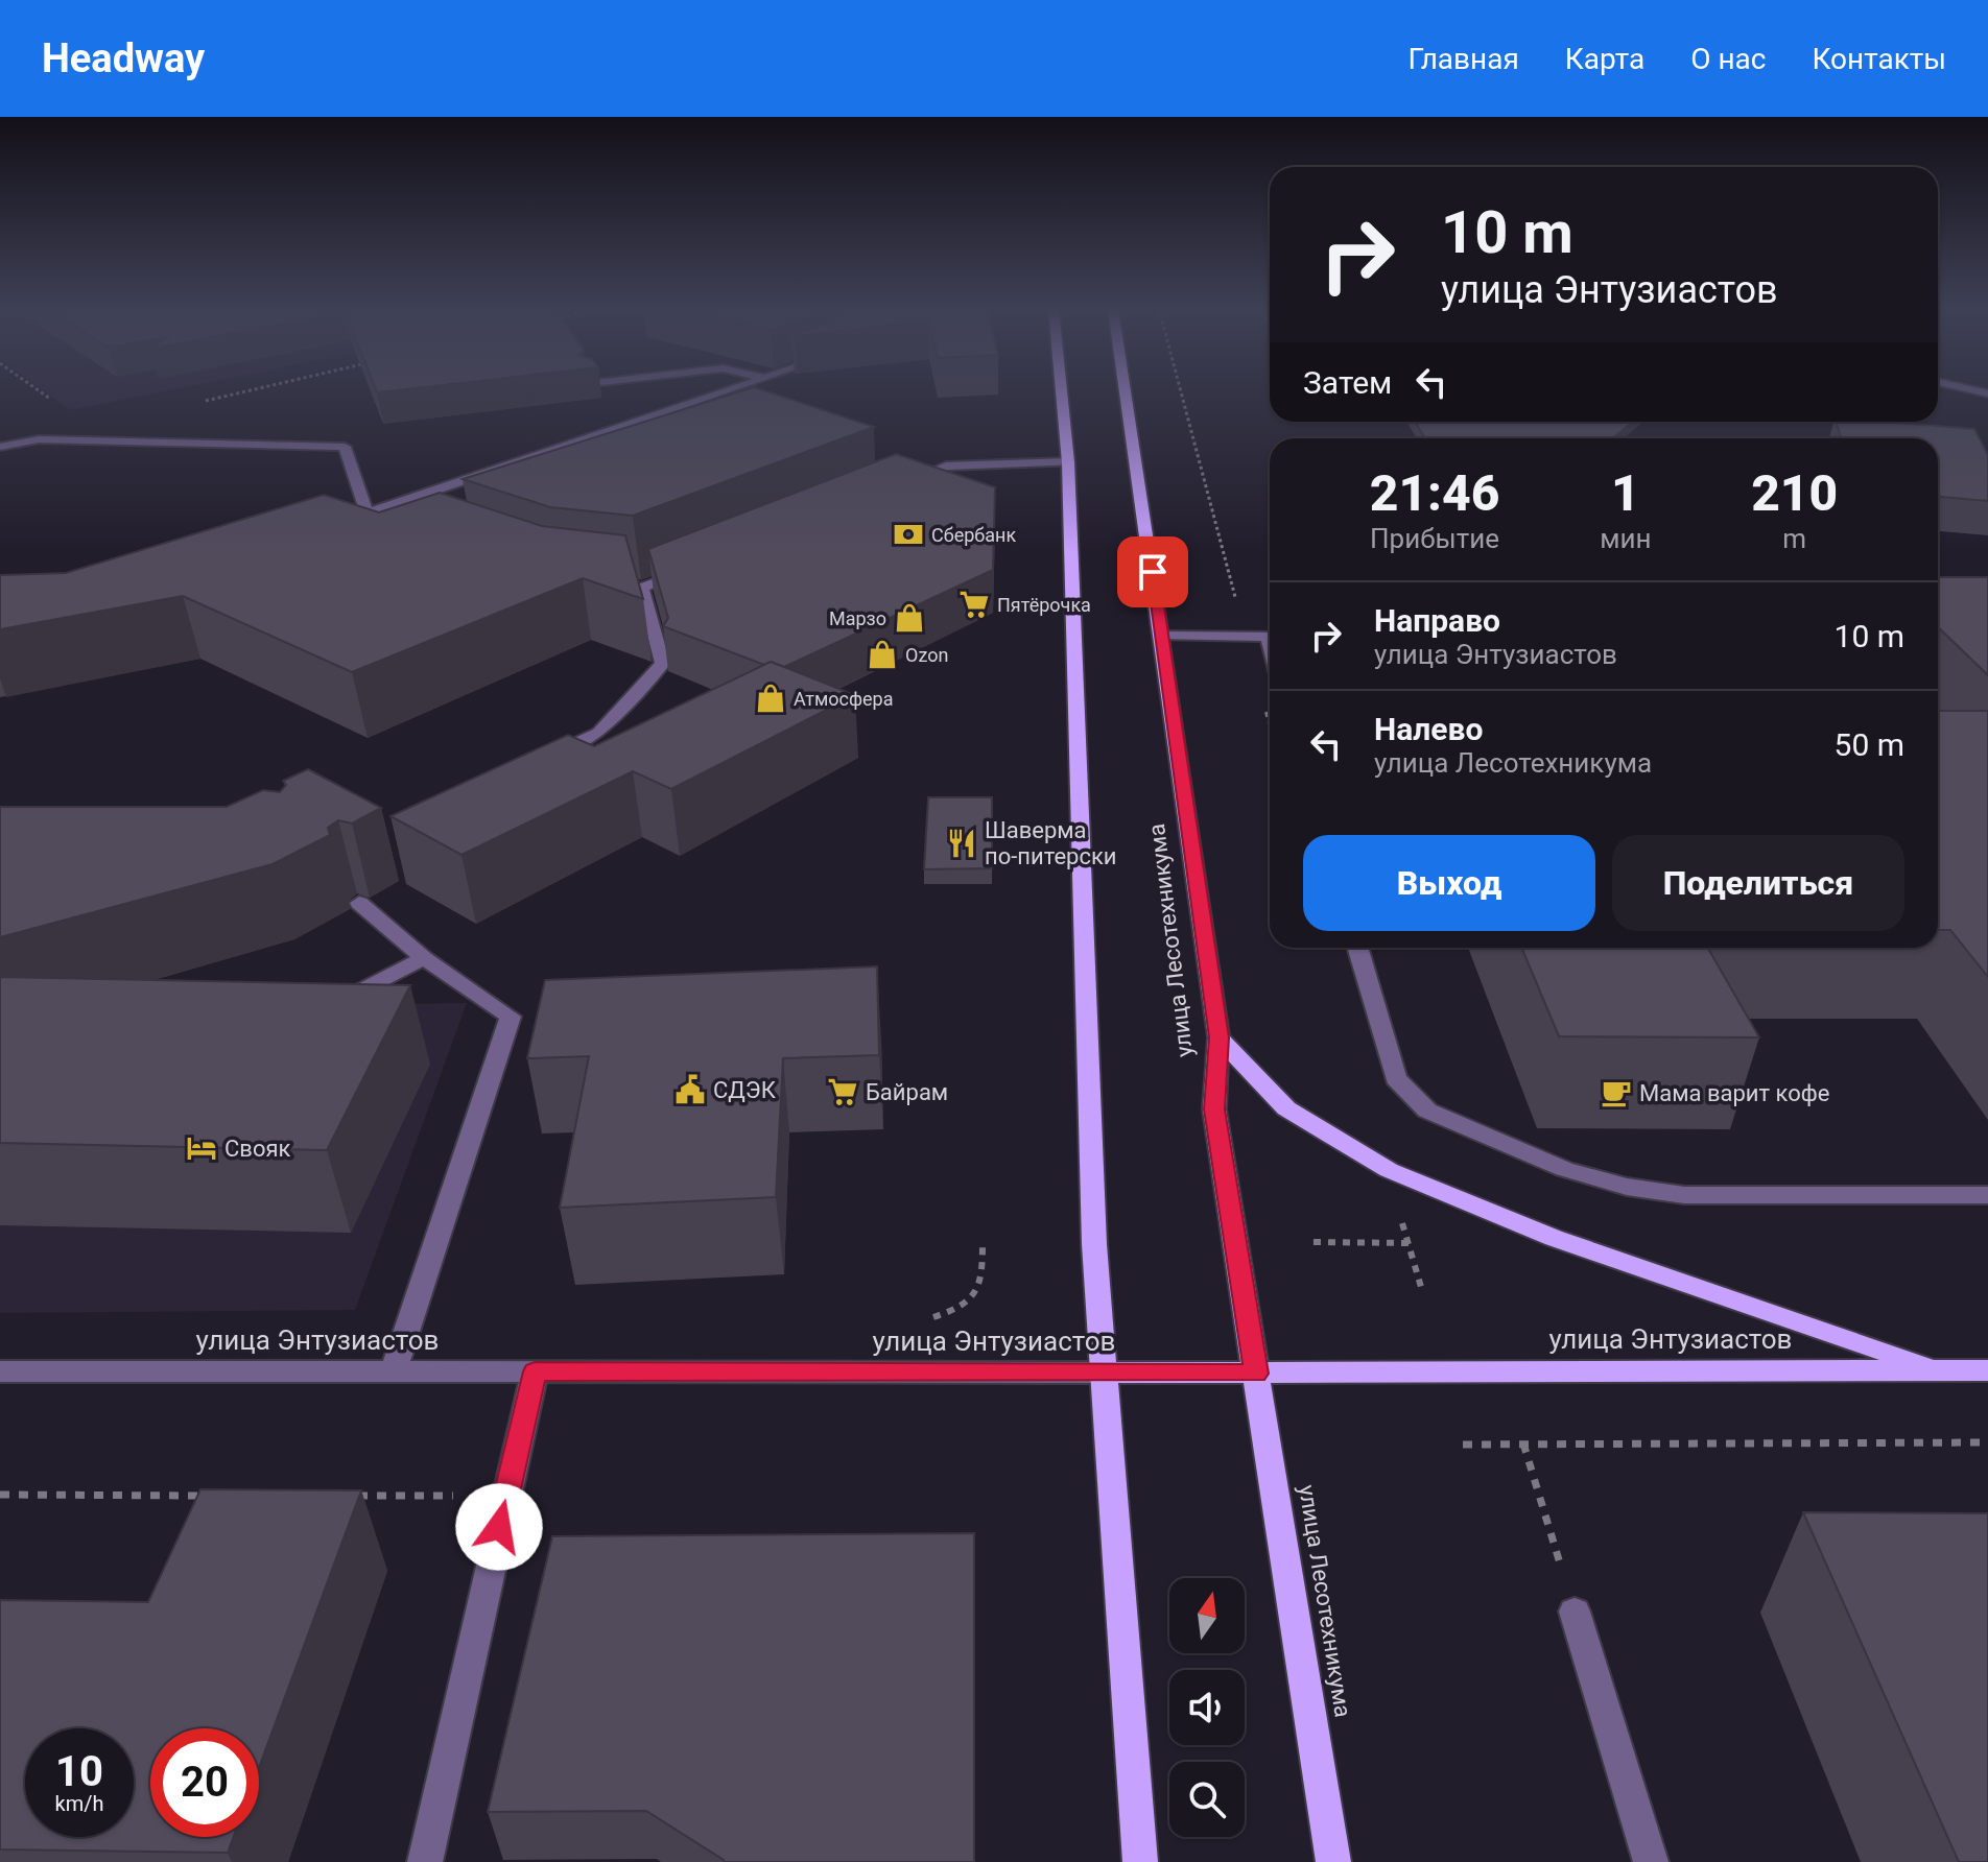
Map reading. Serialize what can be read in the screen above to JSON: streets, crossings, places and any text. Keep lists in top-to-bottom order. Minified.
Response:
{"streets":{"main road":["улица Лесотехникума","улица Энтузиастов"]},"crossings":[["улица Лесотехникума","улица Энтузиастов"]],"places":{"bank":["Сбербанк"],"supermarket":["Пятёрочка","Байрам"],"shop":["Марзо","Ozon","Атмосфера"],"restaurant":["Шаверма по-питерски"],"public building":["СДЭК"],"cafe":["Мама варит кофе"],"hotel":["Свояк"]},"north":"top","page":{"header":"Headway","nav":["Главная","Карта","О нас","Контакты"],"turn":["10 m","улица Энтузиастов"],"then":"Затем","eta":["21:46","Прибытие","1","мин","210","m"],"list":[{"name":"Направо","note":"улица Энтузиастов","value":"10 m"},{"name":"Налево","note":"улица Лесотехникума","value":"50 m"}],"buttons":["Выход","Поделиться"],"speed":"10 km/h","limit":"20"}}
